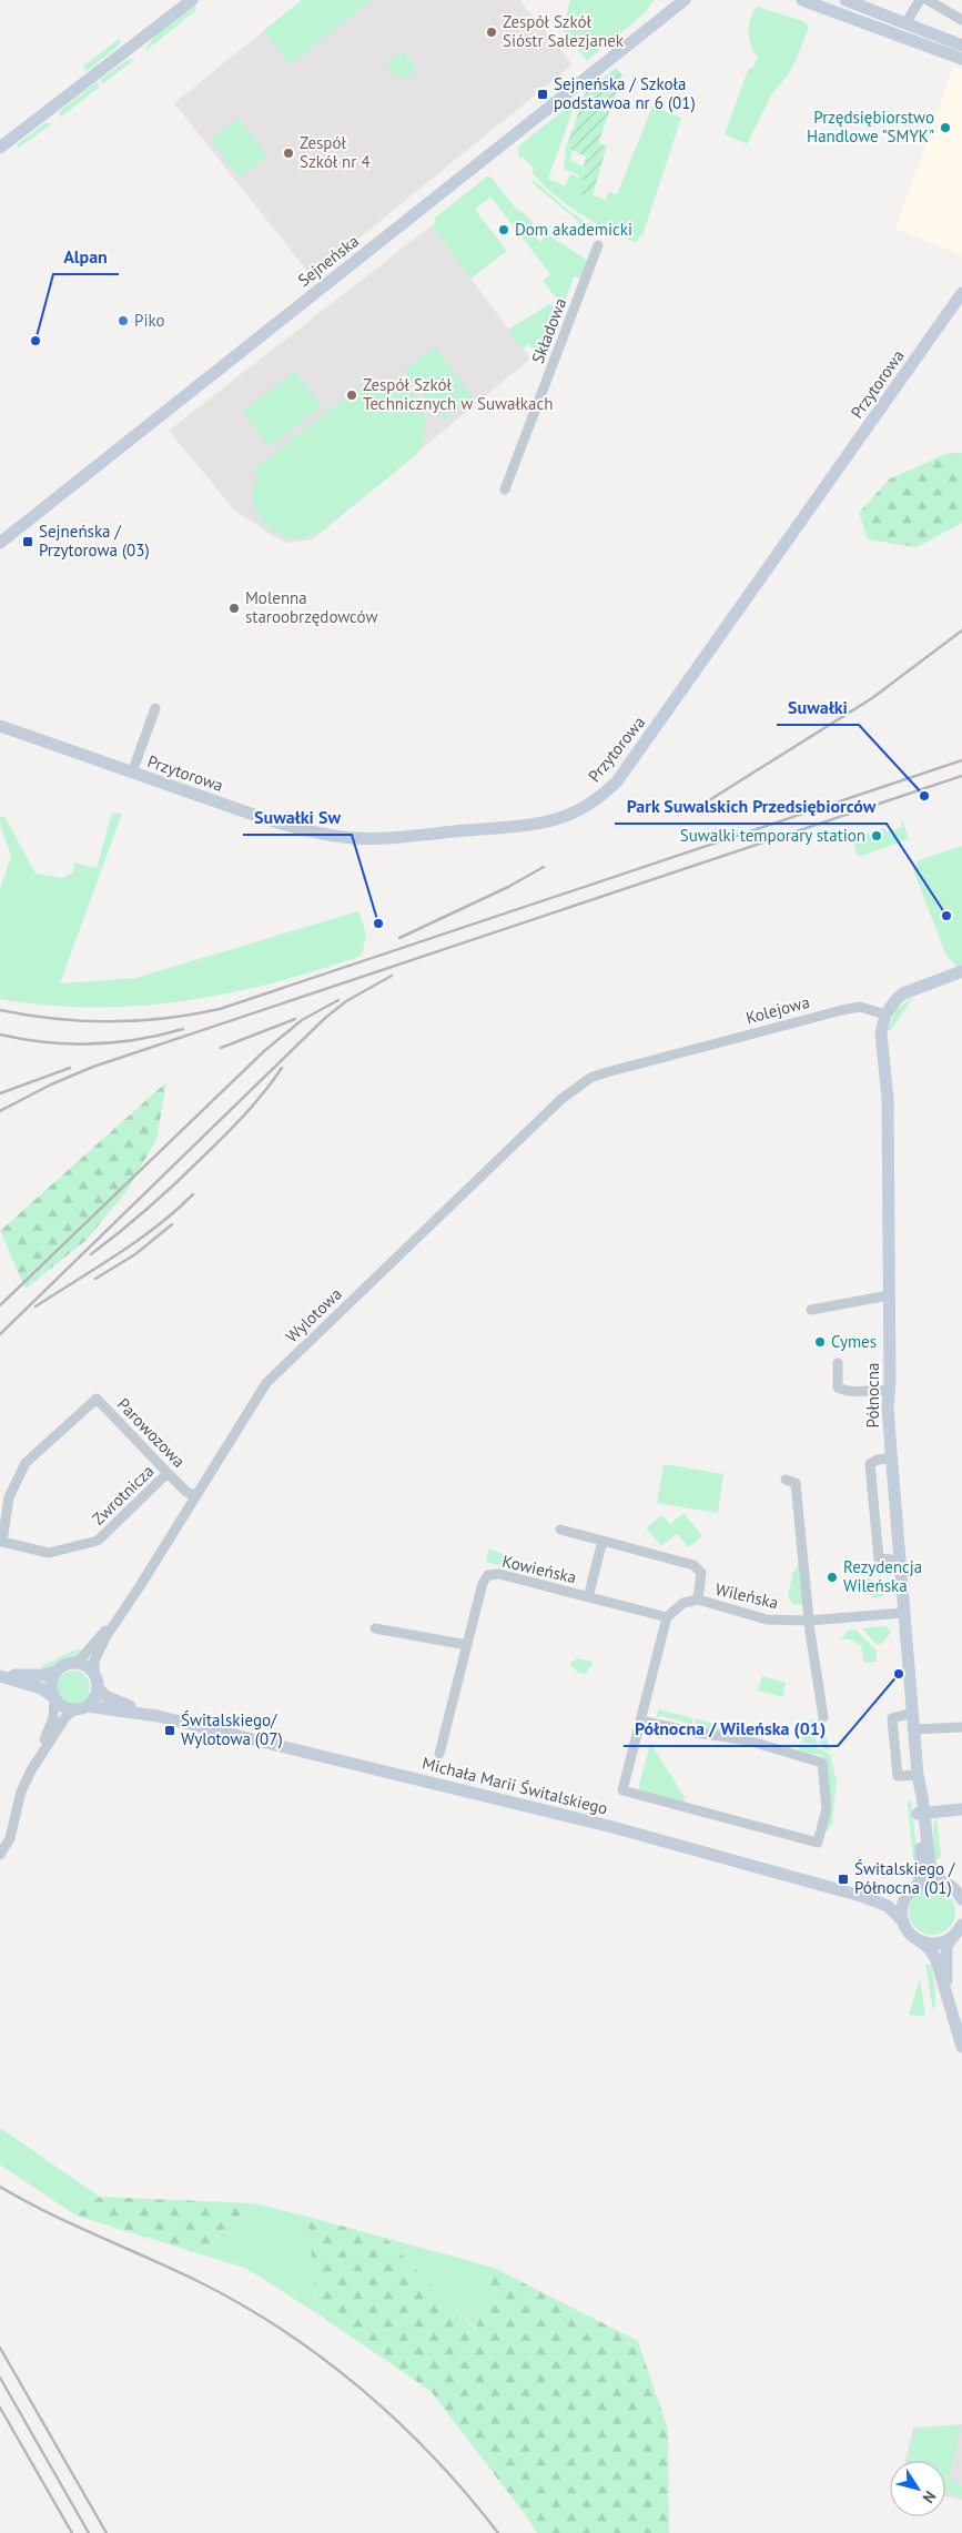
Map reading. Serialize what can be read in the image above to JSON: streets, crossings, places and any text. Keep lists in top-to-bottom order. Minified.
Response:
{"streets":{"street":["Sejneńska","Składowa","Przytorowa","Kolejowa","Wylotowa","Północna","Parowozowa","Zwrotnicza","Kowieńska","Wileńska","Michała Marii Świtalskiego"]},"crossings":[["Kolejowa","Wylotowa"],["Kolejowa","Północna"],["Wylotowa","Parowozowa"],["Wylotowa","Michała Marii Świtalskiego"],["Północna","Wileńska"],["Północna","Michała Marii Świtalskiego"],["Parowozowa","Zwrotnicza"],["Kowieńska","Wileńska"]],"places":{"other":["Zespół Szkół Sióstr Salezjanek","Przędsiębiorstwo Handlowe \"SMYK\"","Zespół Szkół nr 4","Dom akademicki","Piko","Alpan","Zespół Szkół Technicznych w Suwałkach","Molenna staroobrzędowców","Suwałki","Suwalki temporary station","Park Suwalskich Przedsiębiorców","Suwałki Sw","Cymes","Rezydencja Wileńska","Północna / Wileńska (01)"],"transit":["Sejneńska / Szkoła podstawoa nr 6 (01)","Sejneńska / Przytorowa (03)","Świtalskiego/ Wylotowa (07)","Świtalskiego / Północna (01)"]},"north":"bottom right"}
